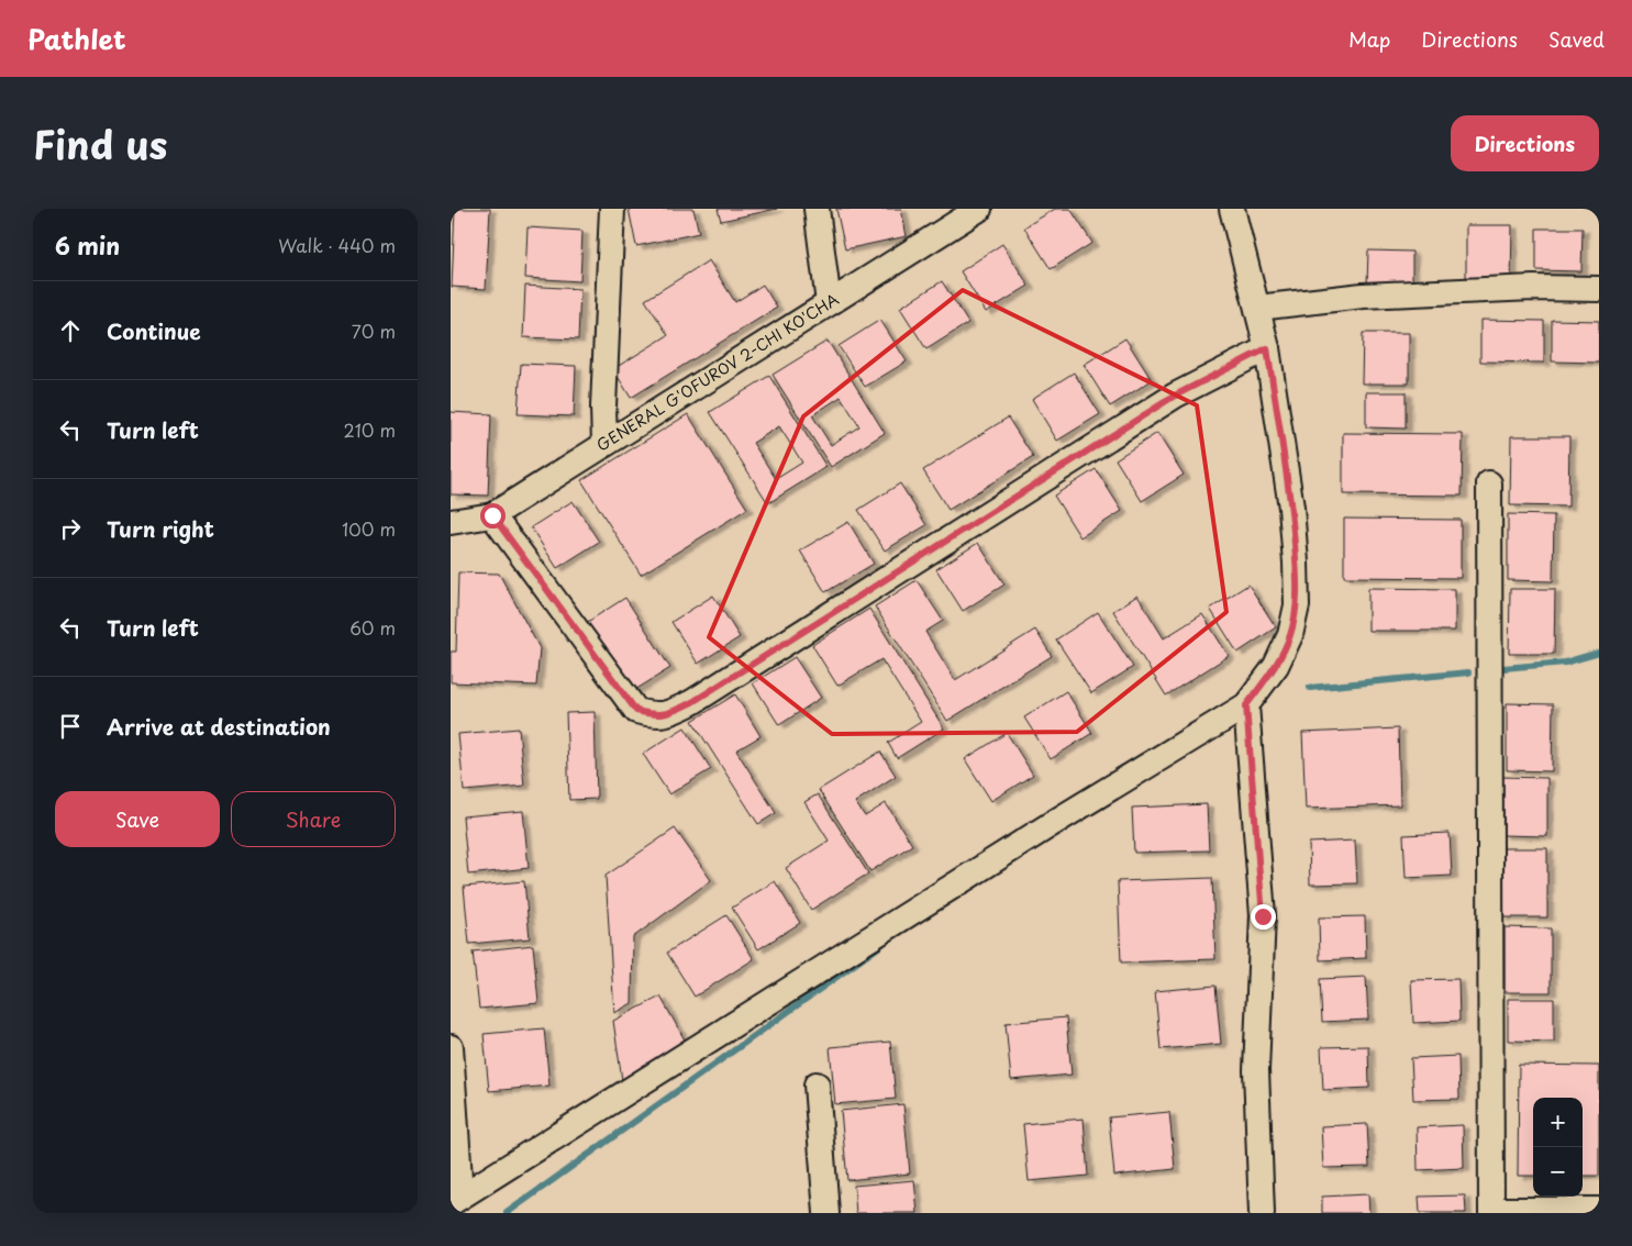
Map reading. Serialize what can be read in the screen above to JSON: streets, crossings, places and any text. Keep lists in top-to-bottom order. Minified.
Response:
{"streets":{"street":["GENERAL G'OFUROV 2-CHI KO'CHA"]},"page":{"header":"Pathlet","nav":["Map","Directions","Saved"],"title":"Find us","buttons":["Directions",["Save","Share"]],"heading":["6 min","Walk · 440 m"],"list":[["Continue","70 m"],["Turn left","210 m"],["Turn right","100 m"],["Turn left","60 m"],"Arrive at destination"],"map_buttons":["+","−"]}}
